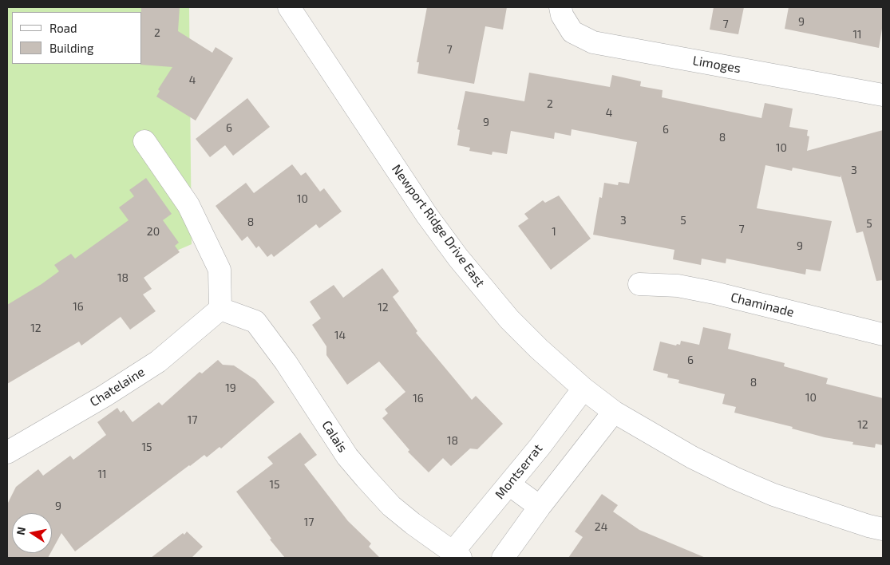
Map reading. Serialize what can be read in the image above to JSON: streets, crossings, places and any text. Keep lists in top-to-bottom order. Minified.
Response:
{"streets":{"street":["Limoges","Newport Ridge Drive East","Chaminade","Chatelaine","Calais","Montserrat"]},"crossings":[["Newport Ridge Drive East","Montserrat"],["Chatelaine","Calais"],["Calais","Montserrat"]],"house_numbers":["9","7","2","11","7","4","2","4","9","6","6","8","10","3","10","3","5","8","5","7","20","1","9","18","16","12","12","14","6","8","19","10","16","17","12","18","15","11","15","9","17","24"],"legend":["Road","Building"],"north":"left"}
